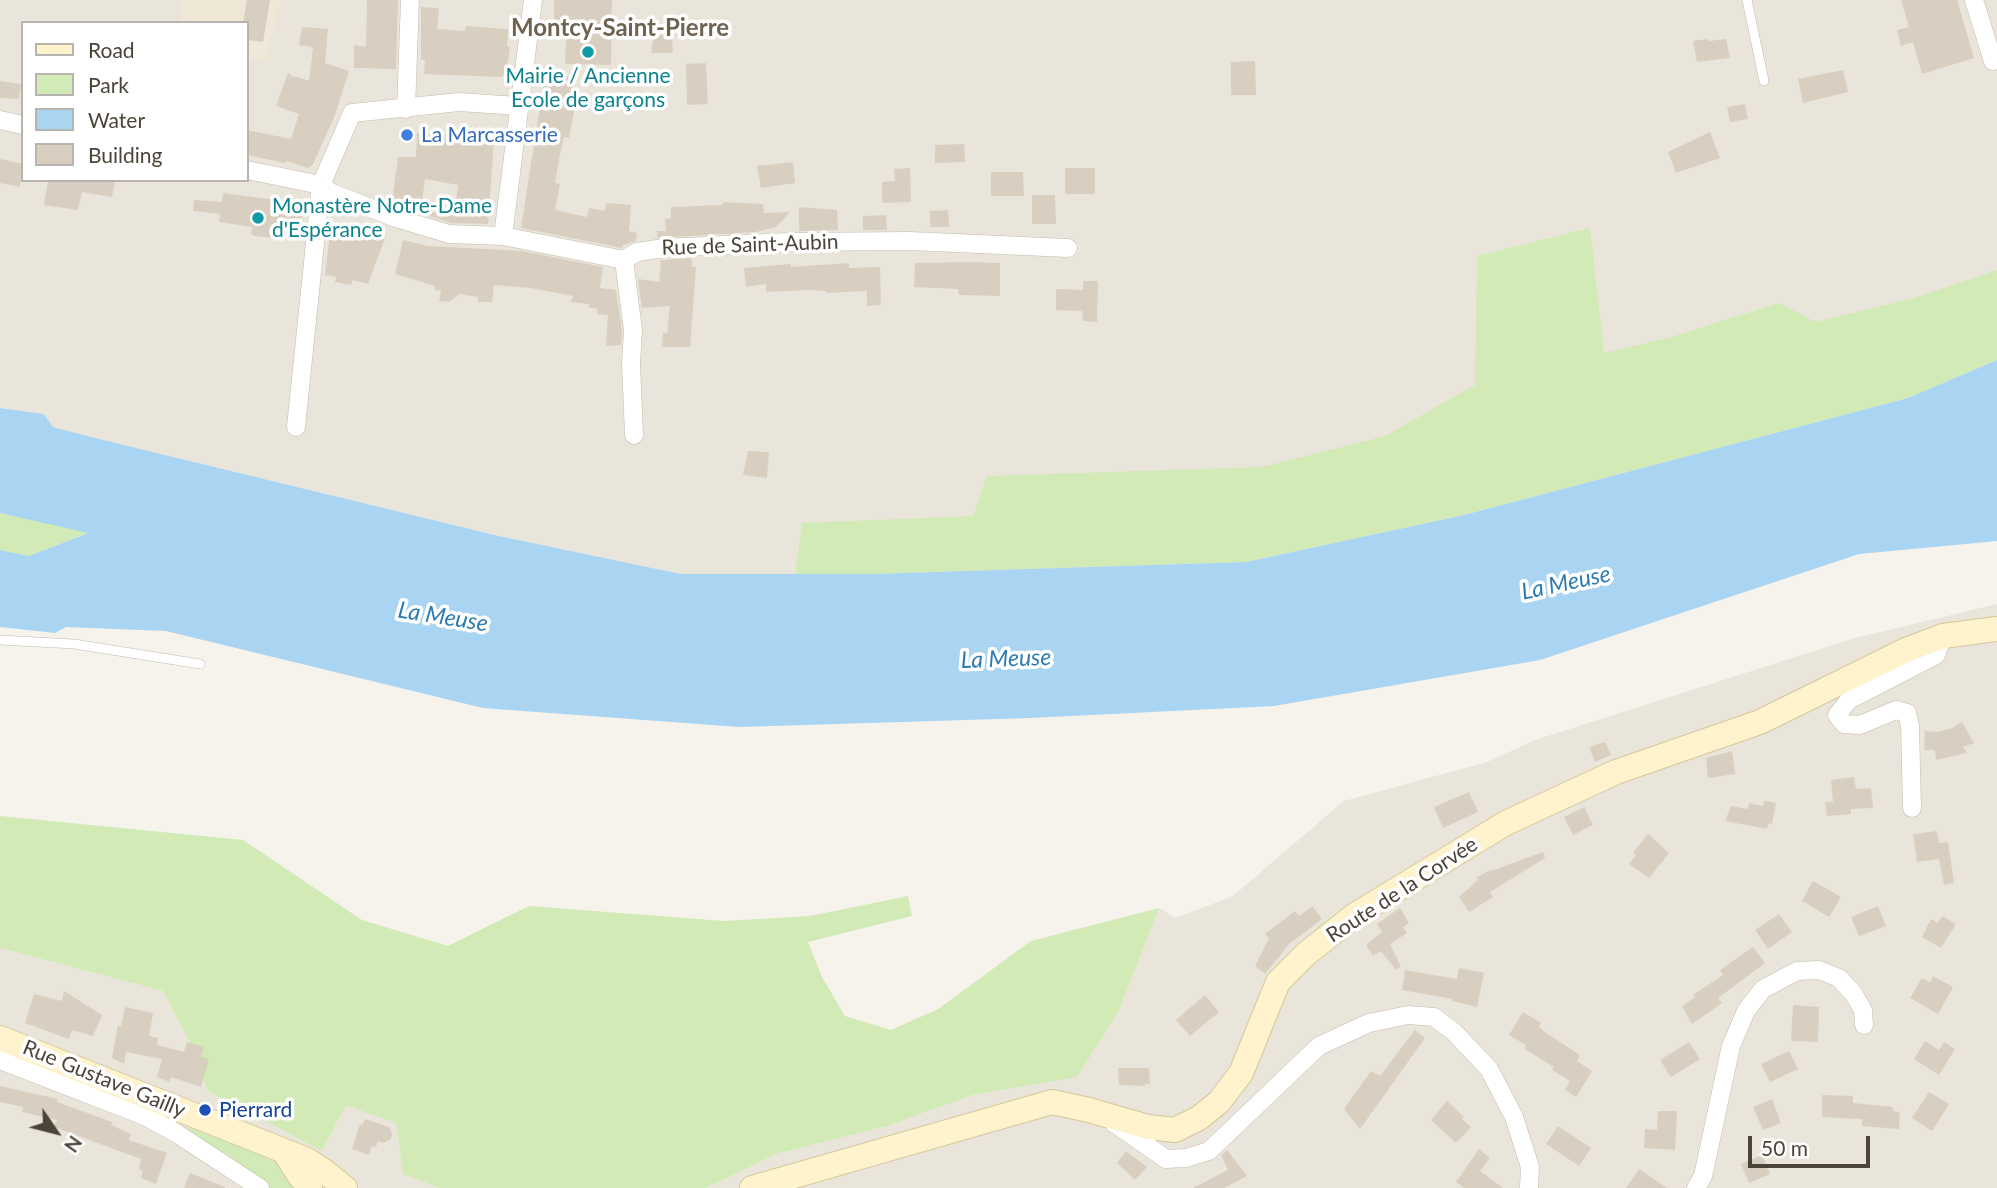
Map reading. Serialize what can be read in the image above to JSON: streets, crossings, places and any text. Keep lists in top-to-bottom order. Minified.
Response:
{"streets":{"street":["Rue de Saint-Aubin","Route de la Corvée","Rue Gustave Gailly"]},"districts":["Montcy-Saint-Pierre"],"water":["La Meuse"],"places":["Mairie / Ancienne Ecole de garçons","La Marcasserie","Monastère Notre-Dame d'Espérance","Pierrard"],"legend":["Road","Park","Water","Building"],"scale_bar":"50 m","north":"bottom right"}
